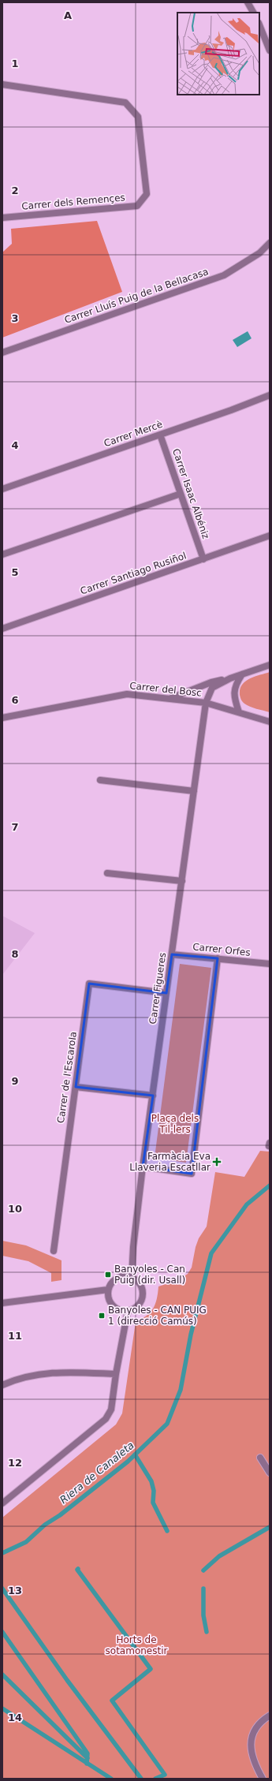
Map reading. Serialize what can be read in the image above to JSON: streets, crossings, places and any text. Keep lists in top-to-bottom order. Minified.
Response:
{"streets":{"street":["Carrer dels Remençes","Carrer Lluís Puig de la Bellacasa","Carrer Mercè","Carrer Isaac Albéniz","Carrer Santiago Rusiñol","Carrer del Bosc","Carrer Orfes","Carrer Figueres","Carrer de l'Escarola"]},"crossings":[["Carrer Mercè","Carrer Isaac Albéniz"],["Carrer Isaac Albéniz","Carrer Santiago Rusiñol"],["Carrer del Bosc","Carrer Figueres"],["Carrer Orfes","Carrer Figueres"],["Carrer Figueres","Carrer de l'Escarola"]],"water":["Riera de Canaleta"],"parks":["Plaça dels Til·lers","Horts de sotamonestir"],"places":{"health":["Farmàcia Eva Llaveria Escatllar"],"transit":["Banyoles - Can Puig (dir. Usall)","Banyoles - CAN PUIG 1 (direcció Camús)"]},"grid":{"columns":["A"],"rows":["1","2","3","4","5","6","7","8","9","10","11","12","13","14"]}}
